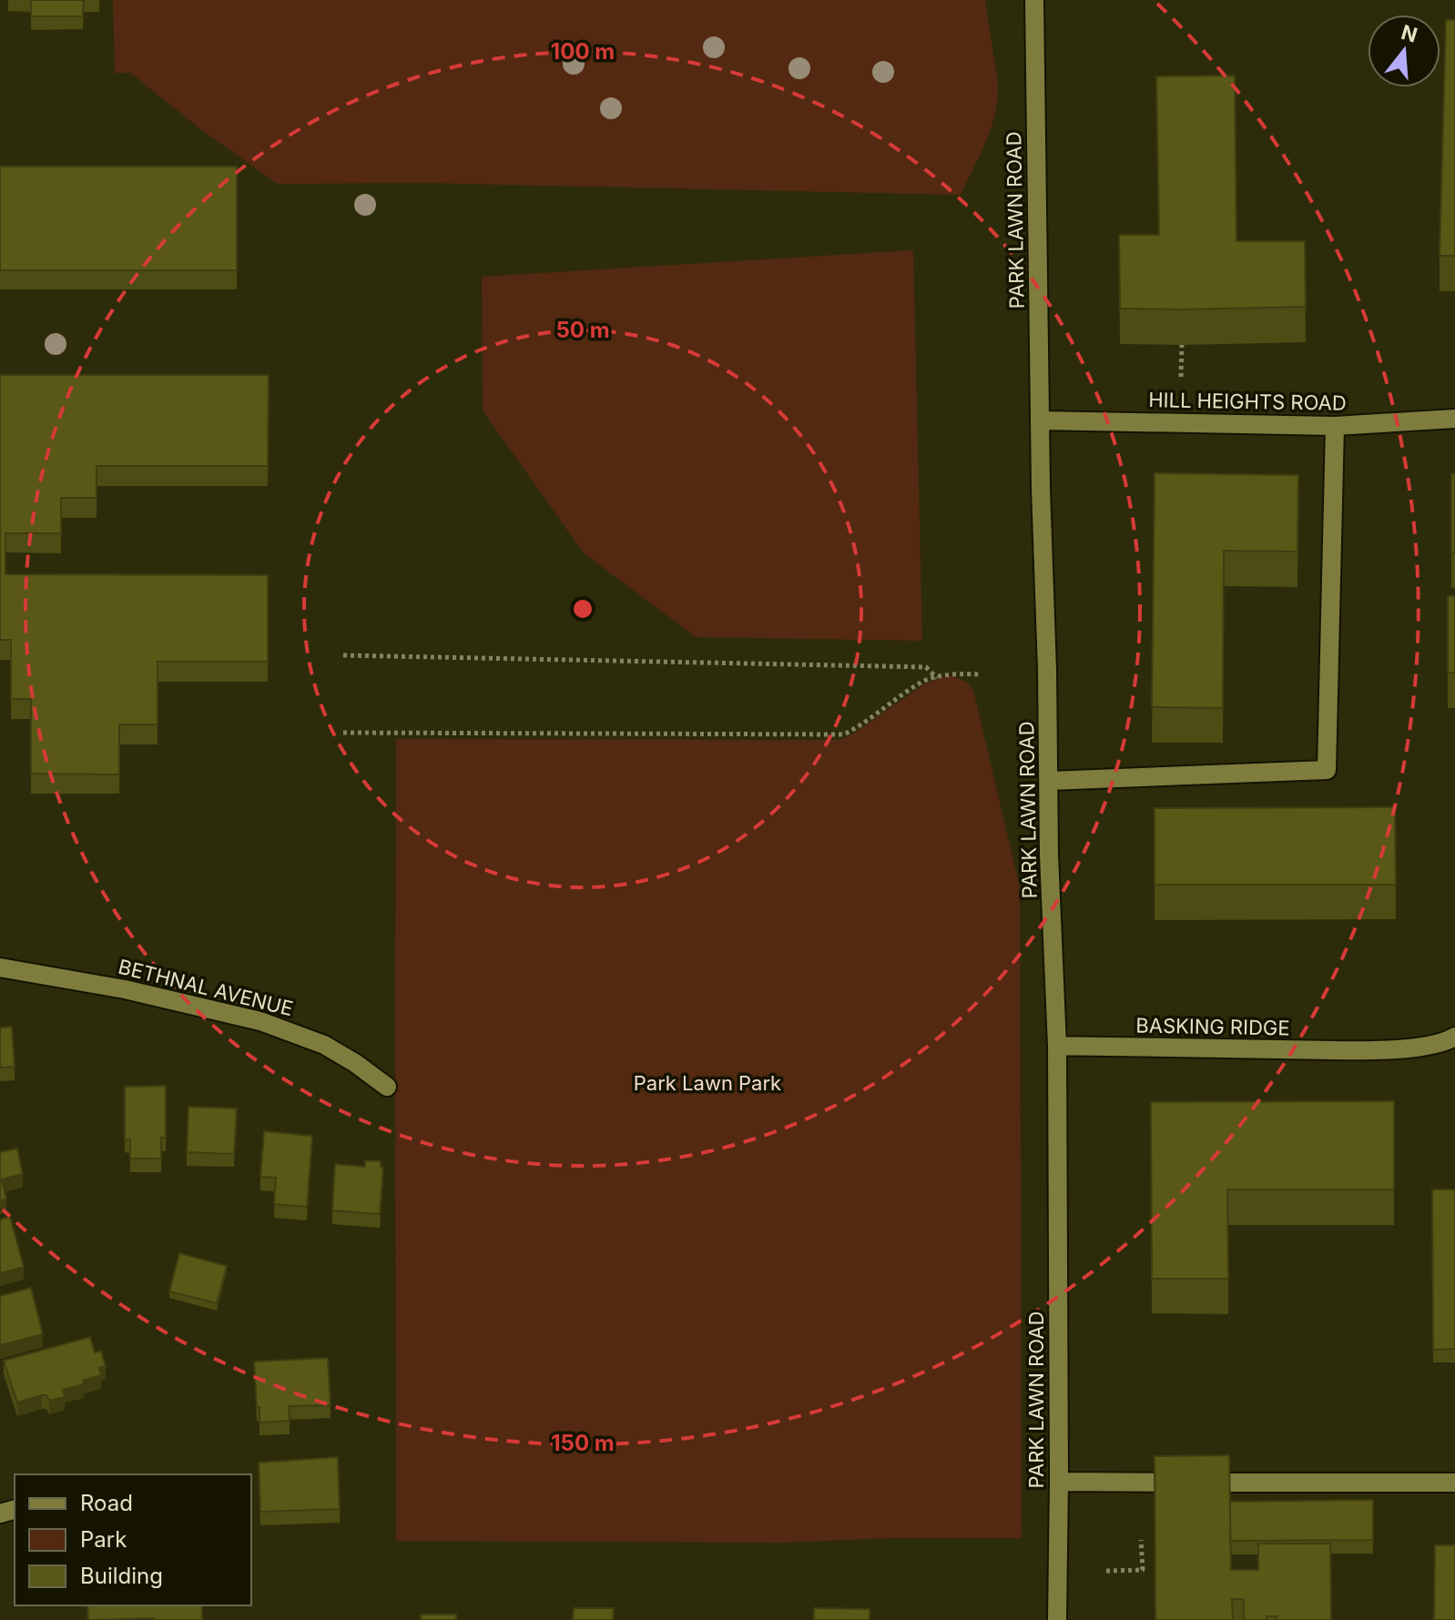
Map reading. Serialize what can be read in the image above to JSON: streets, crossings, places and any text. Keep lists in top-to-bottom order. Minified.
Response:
{"streets":{"street":["PARK LAWN ROAD","HILL HEIGHTS ROAD","BETHNAL AVENUE","BASKING RIDGE"]},"crossings":[["PARK LAWN ROAD","HILL HEIGHTS ROAD"],["PARK LAWN ROAD","BASKING RIDGE"]],"parks":["Park Lawn Park"],"legend":["Road","Park","Building"],"north":"top","rings":["100 m","50 m","150 m"]}
